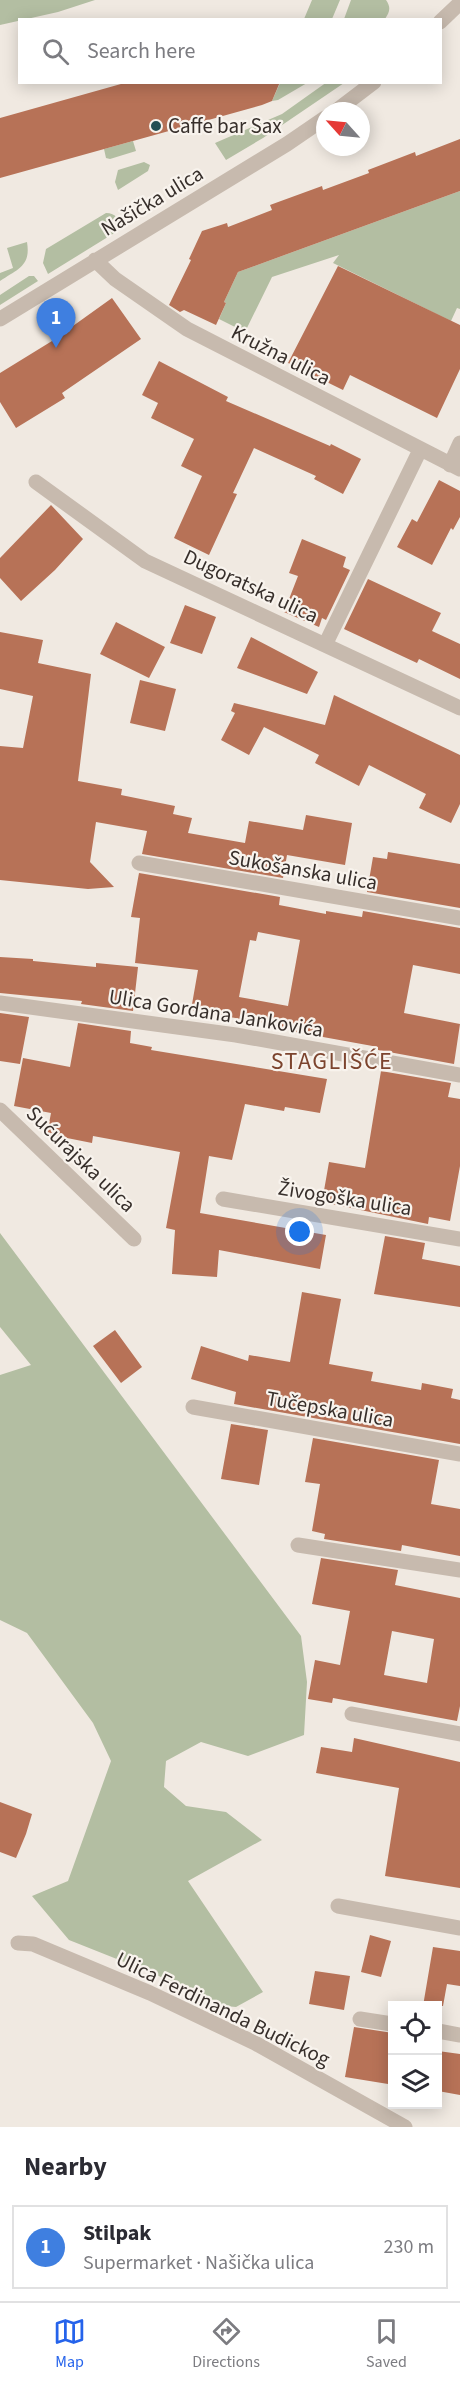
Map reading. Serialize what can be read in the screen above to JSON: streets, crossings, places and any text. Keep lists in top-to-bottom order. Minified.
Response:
{"streets":{"street":["Našička ulica","Kružna ulica","Dugoratska ulica","Sukošanska ulica","Ulica Gordana Jankovića","Sućurajska ulica","Živogoška ulica","Tučepska ulica","Ulica Ferdinanda Budickog"]},"crossings":[["Našička ulica","Kružna ulica"]],"districts":["STAGLIŠĆE"],"places":["Caffe bar Sax"],"north":"top left","page":{"search":"Search here","pins":"1","heading":"Nearby","list":[{"mark":"1","name":"Stilpak","note":"Supermarket · Našička ulica","value":"230 m"}],"nav":["Map","Directions","Saved"]}}
